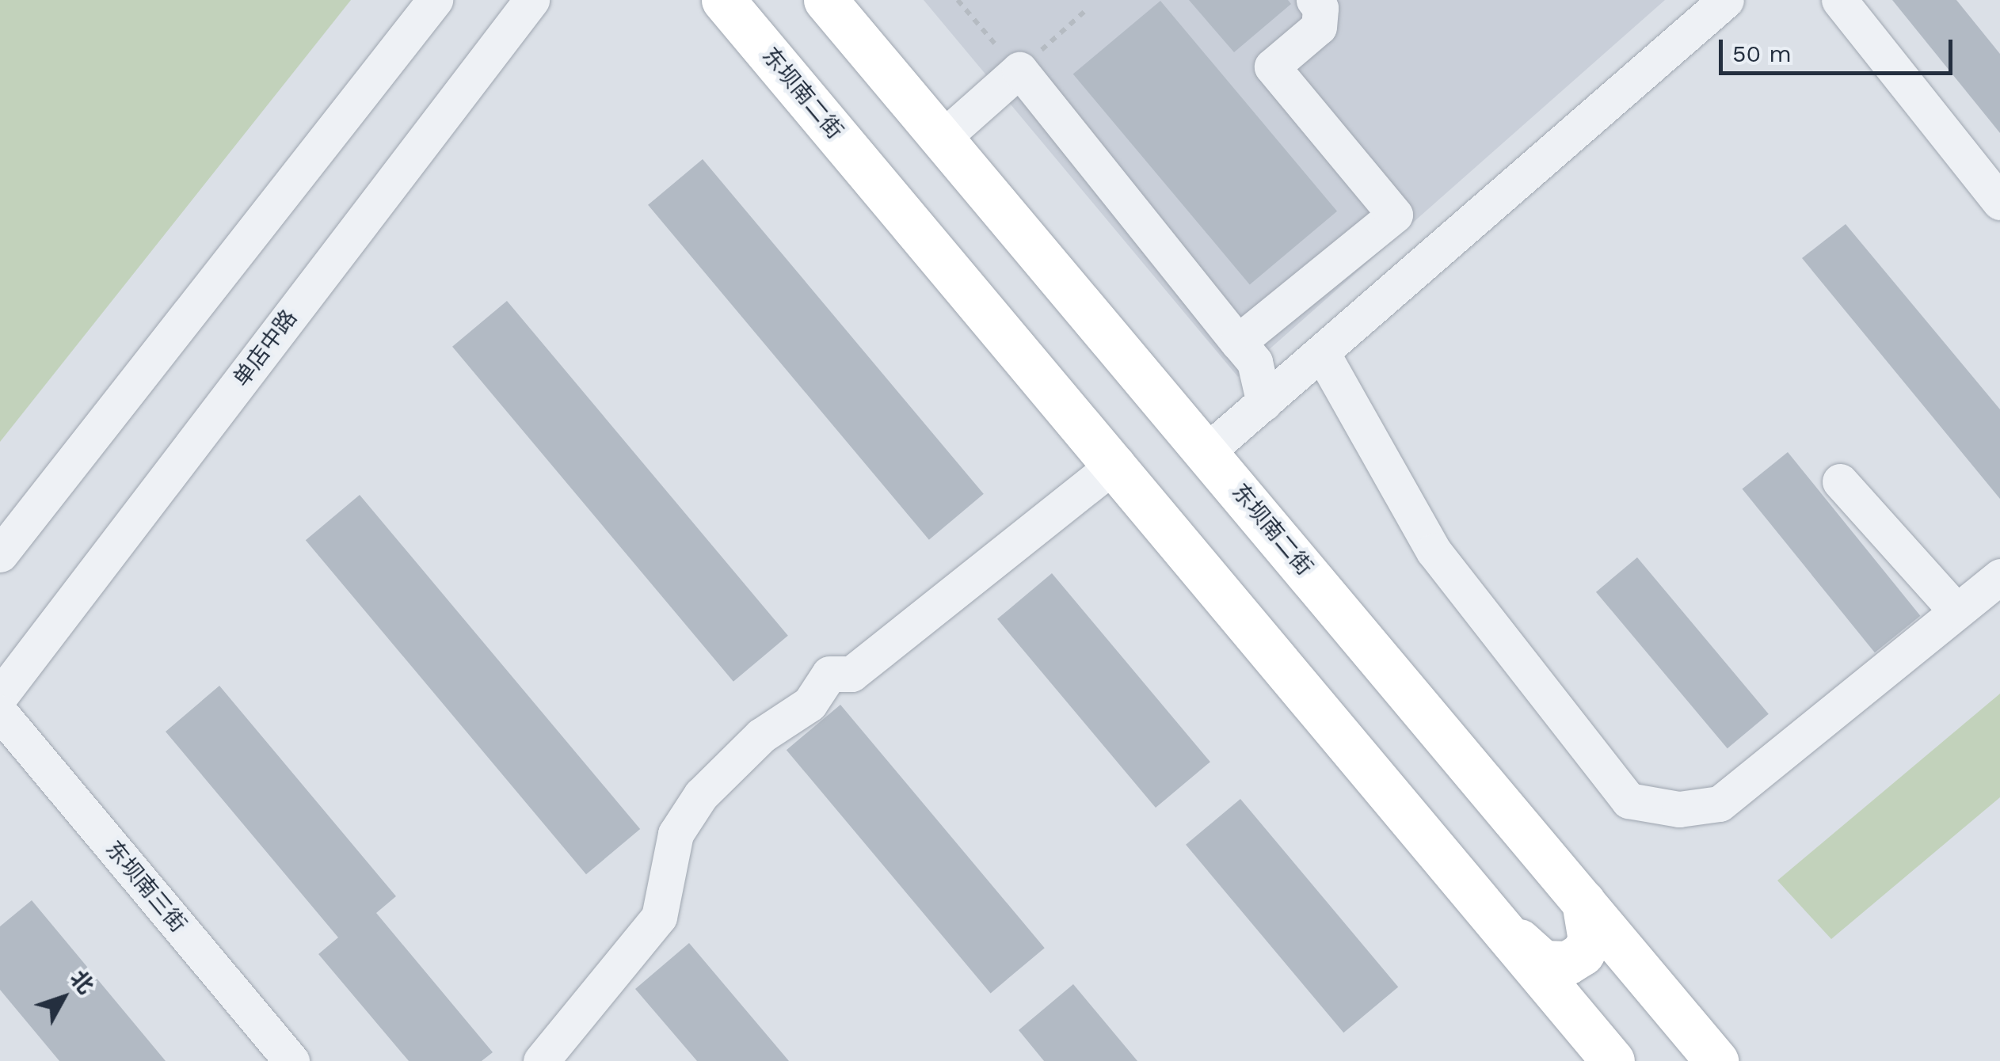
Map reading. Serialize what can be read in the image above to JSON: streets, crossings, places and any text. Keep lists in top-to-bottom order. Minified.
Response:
{"streets":{"main road":["东坝南二街"],"street":["单店中路","东坝南三街"]},"scale_bar":"50 m","north":"top right"}
